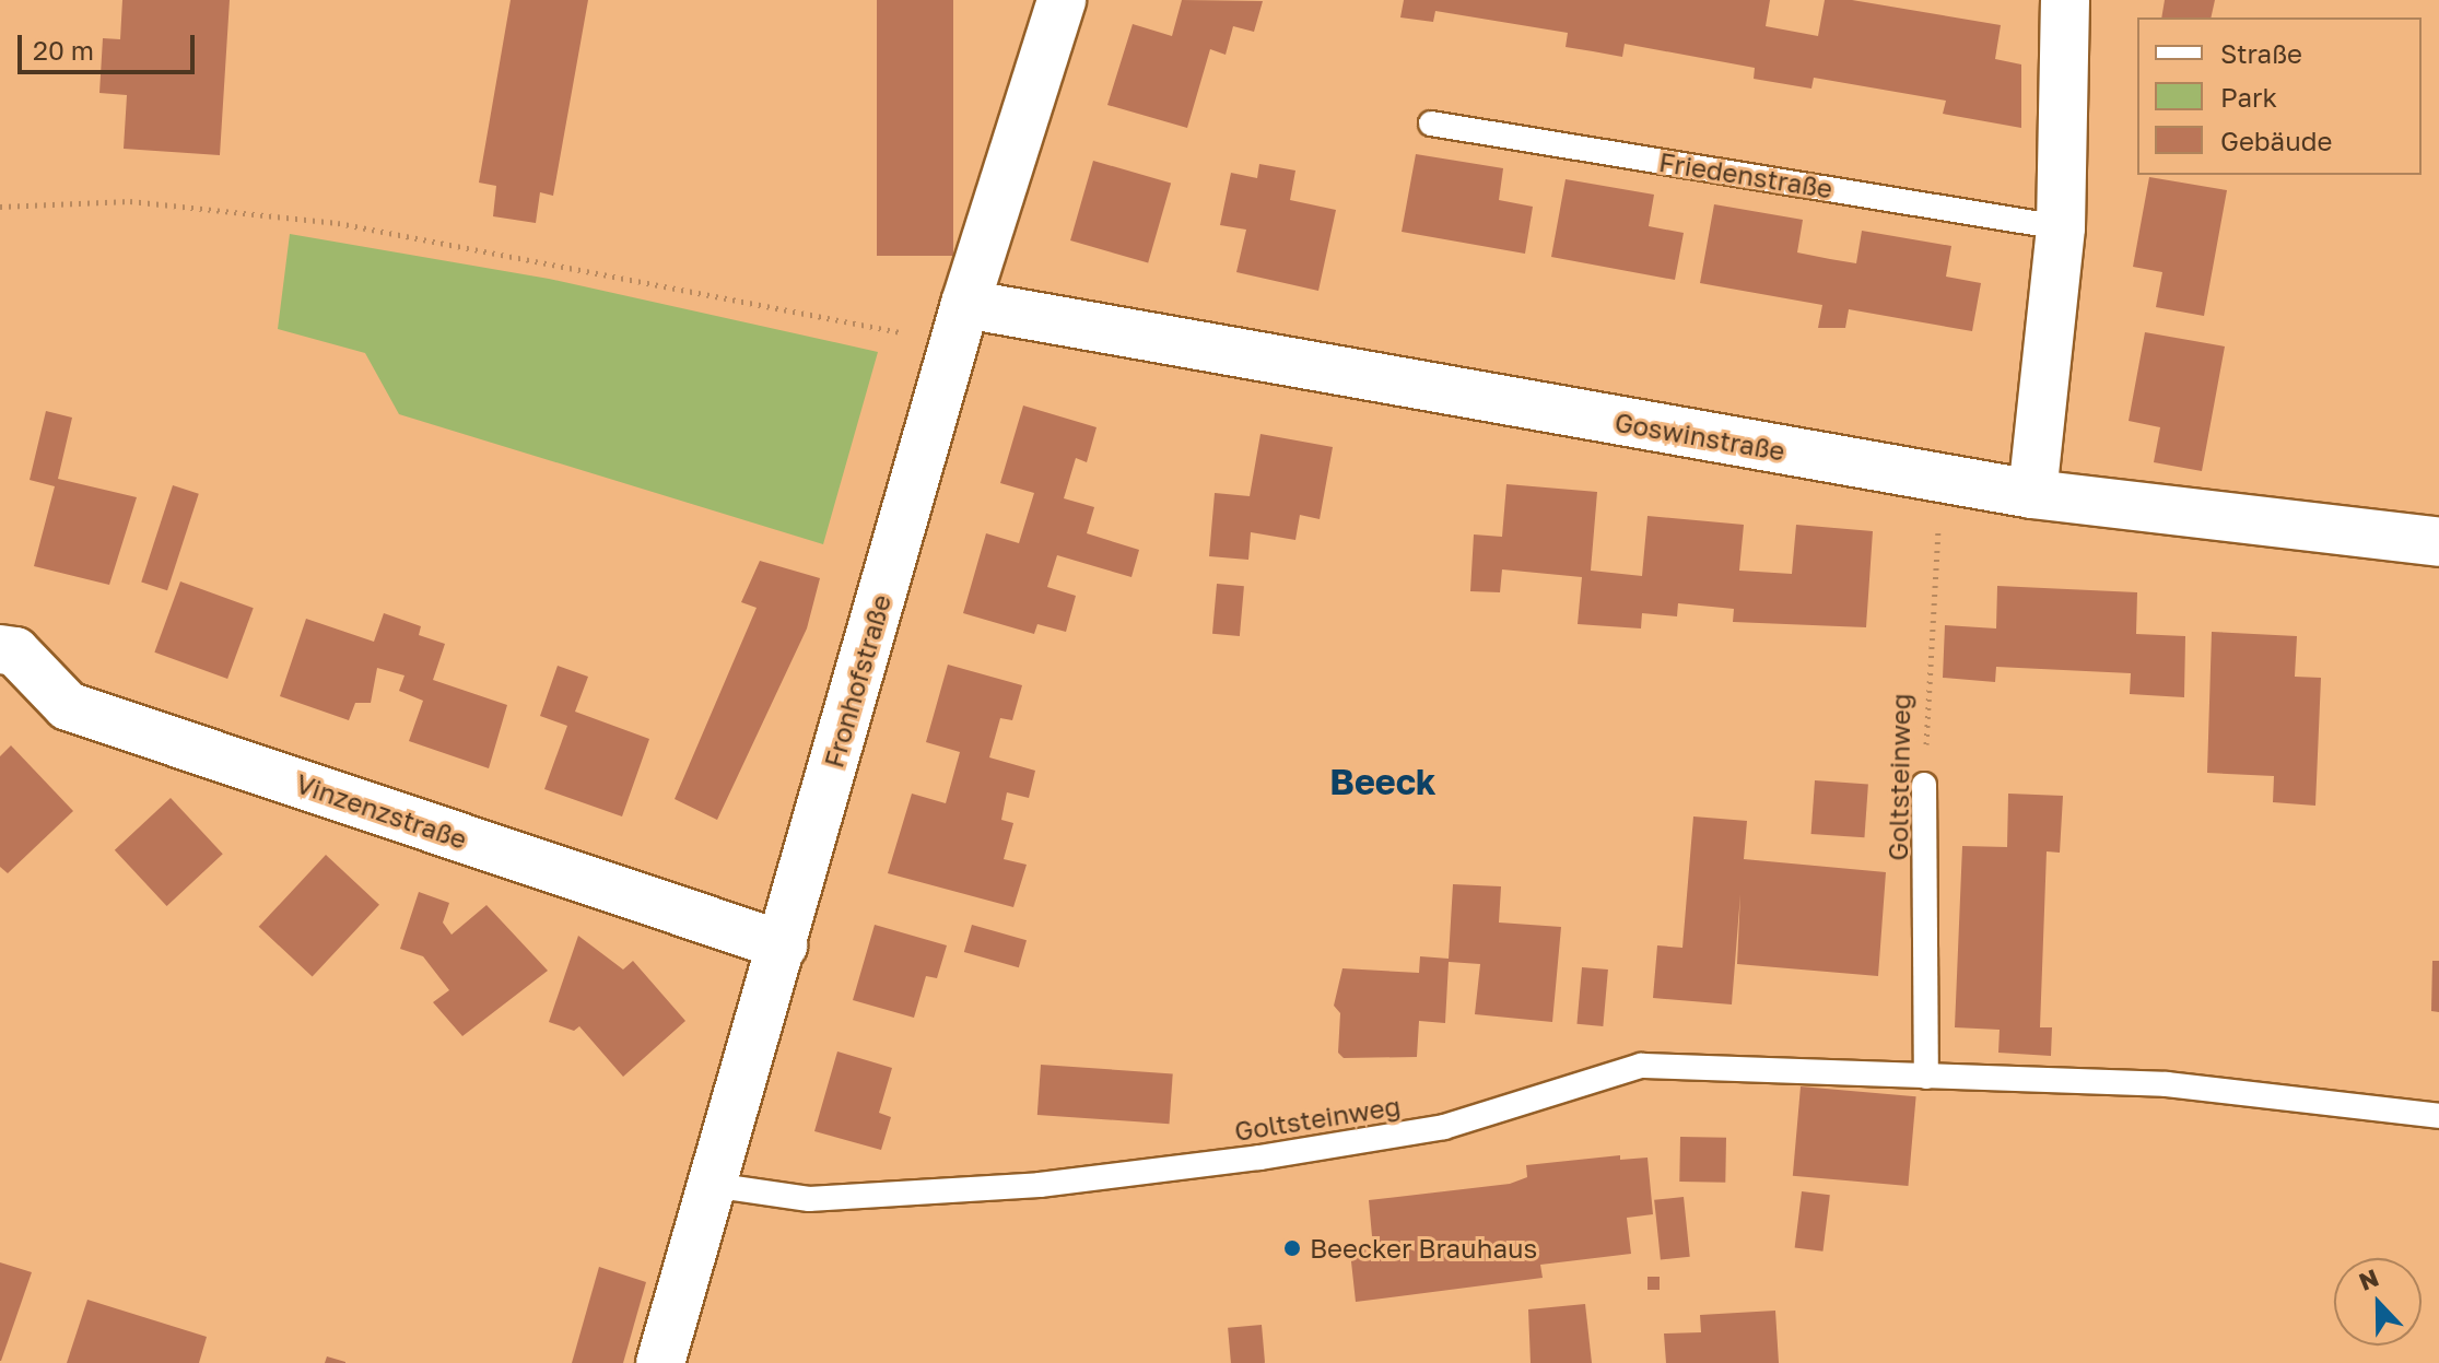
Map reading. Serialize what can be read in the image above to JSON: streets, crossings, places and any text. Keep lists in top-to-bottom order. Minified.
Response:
{"streets":{"street":["Goswinstraße","Fronhofstraße","Vinzenzstraße"],"lane":["Friedenstraße","Goltsteinweg"]},"crossings":[["Goswinstraße","Fronhofstraße"],["Goswinstraße","Goltsteinweg"],["Fronhofstraße","Goltsteinweg"],["Fronhofstraße","Vinzenzstraße"]],"districts":["Beeck"],"places":["Beecker Brauhaus"],"legend":["Straße","Park","Gebäude"],"scale_bar":"20 m","north":"top"}
